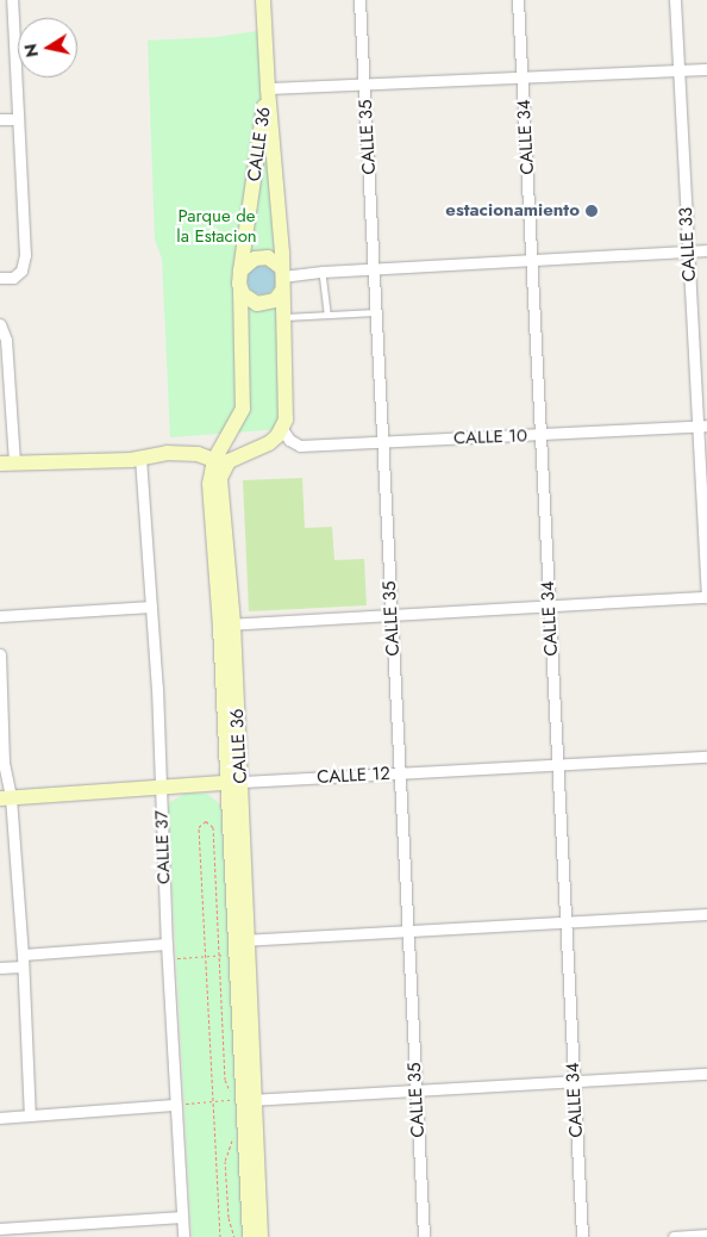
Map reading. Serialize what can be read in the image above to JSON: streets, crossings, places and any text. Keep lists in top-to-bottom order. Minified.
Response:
{"streets":{"street":["CALLE 35","CALLE 34","CALLE 36","CALLE 33","CALLE 10","CALLE 12","CALLE 37"]},"crossings":[["CALLE 35","CALLE 10"],["CALLE 35","CALLE 12"],["CALLE 34","CALLE 10"],["CALLE 34","CALLE 12"],["CALLE 36","CALLE 10"],["CALLE 36","CALLE 12"],["CALLE 33","CALLE 10"],["CALLE 12","CALLE 37"]],"parks":["Parque de la Estacion"],"places":["estacionamiento"],"north":"left"}
